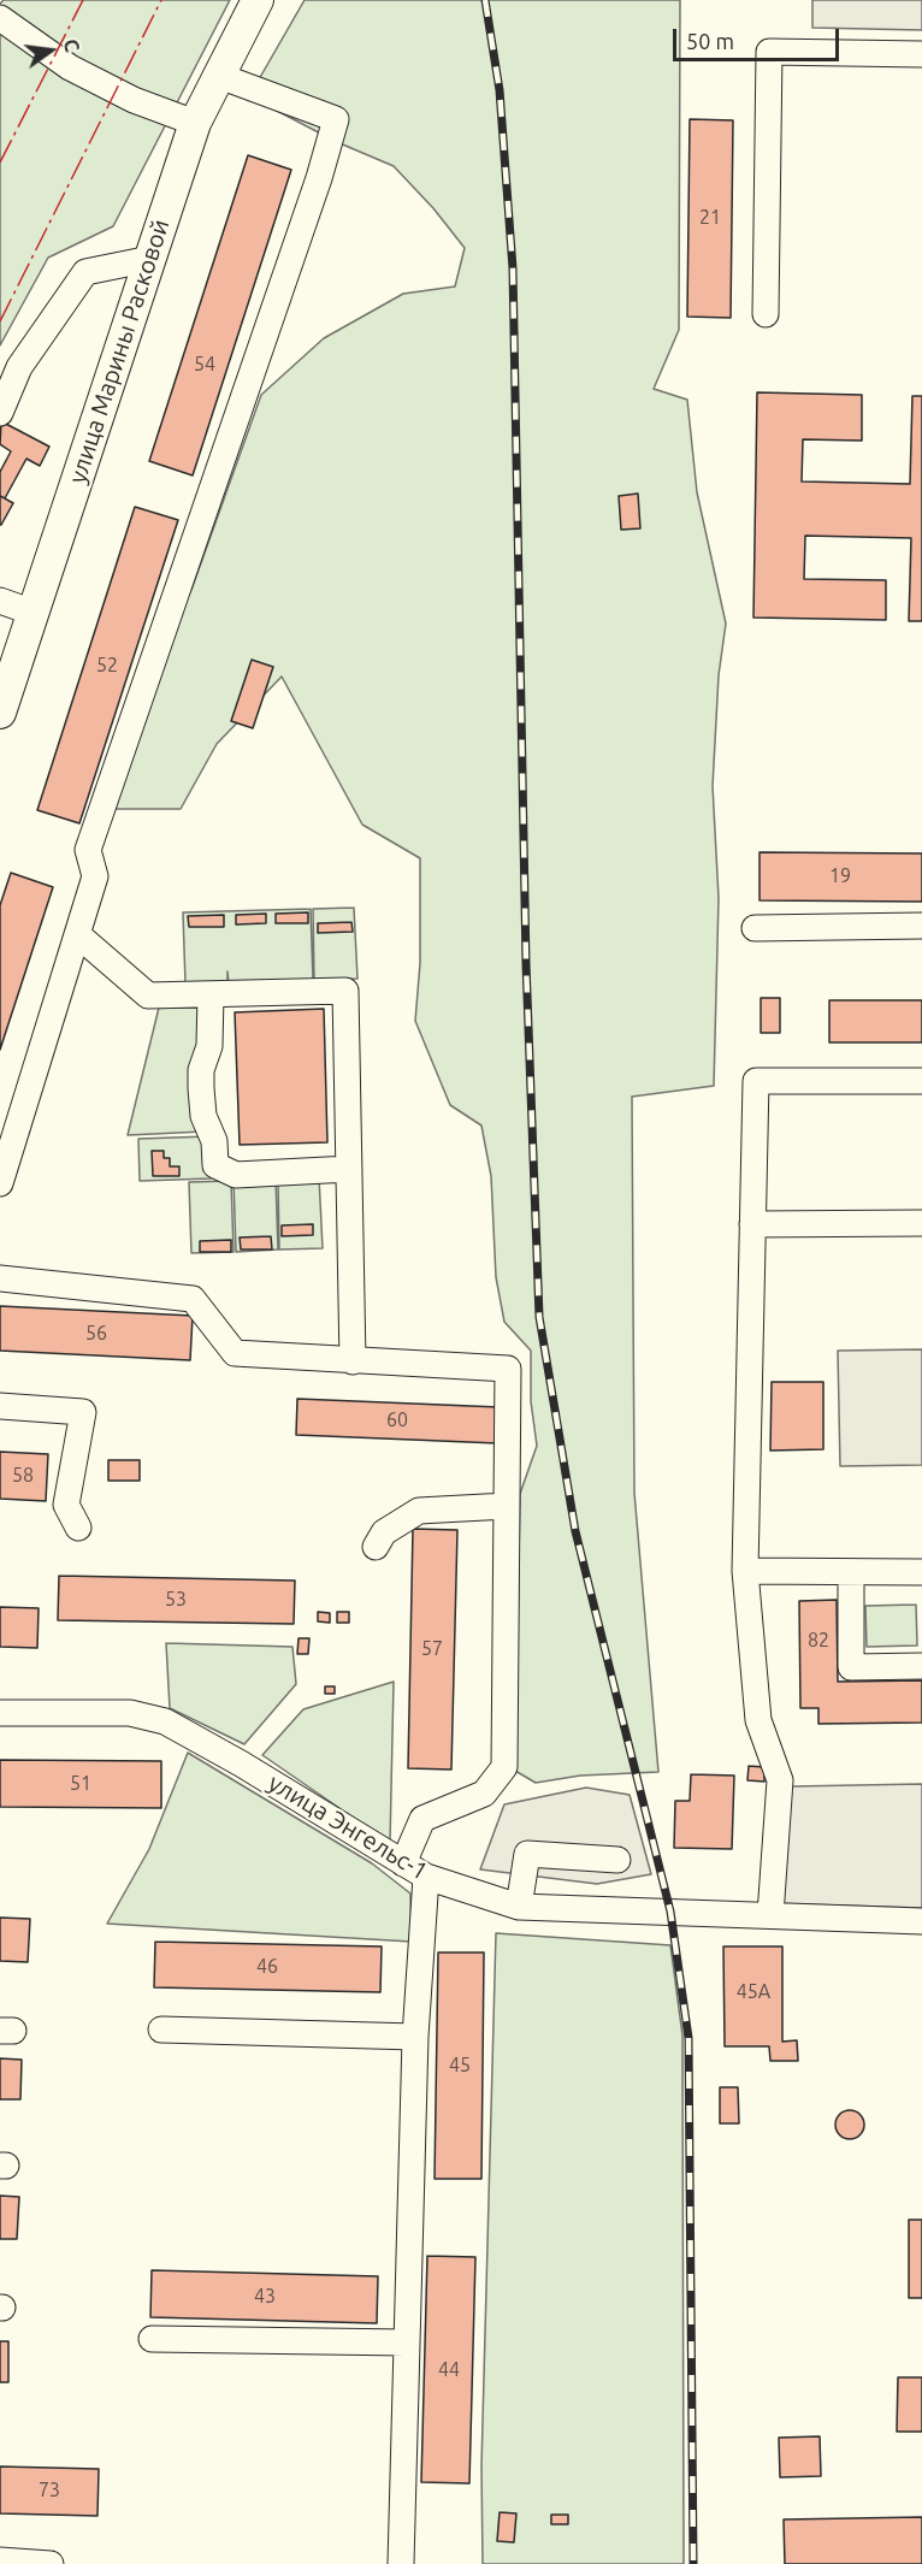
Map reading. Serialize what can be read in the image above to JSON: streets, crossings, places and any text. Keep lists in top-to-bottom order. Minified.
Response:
{"streets":{"main road":["улица Марины Расковой"],"street":["улица Энгельс-1"]},"house_numbers":["21","54","52","19","56","60","58","53","82","57","51","46","45А","45","43","44","73"],"scale_bar":"50 m","north":"right"}
